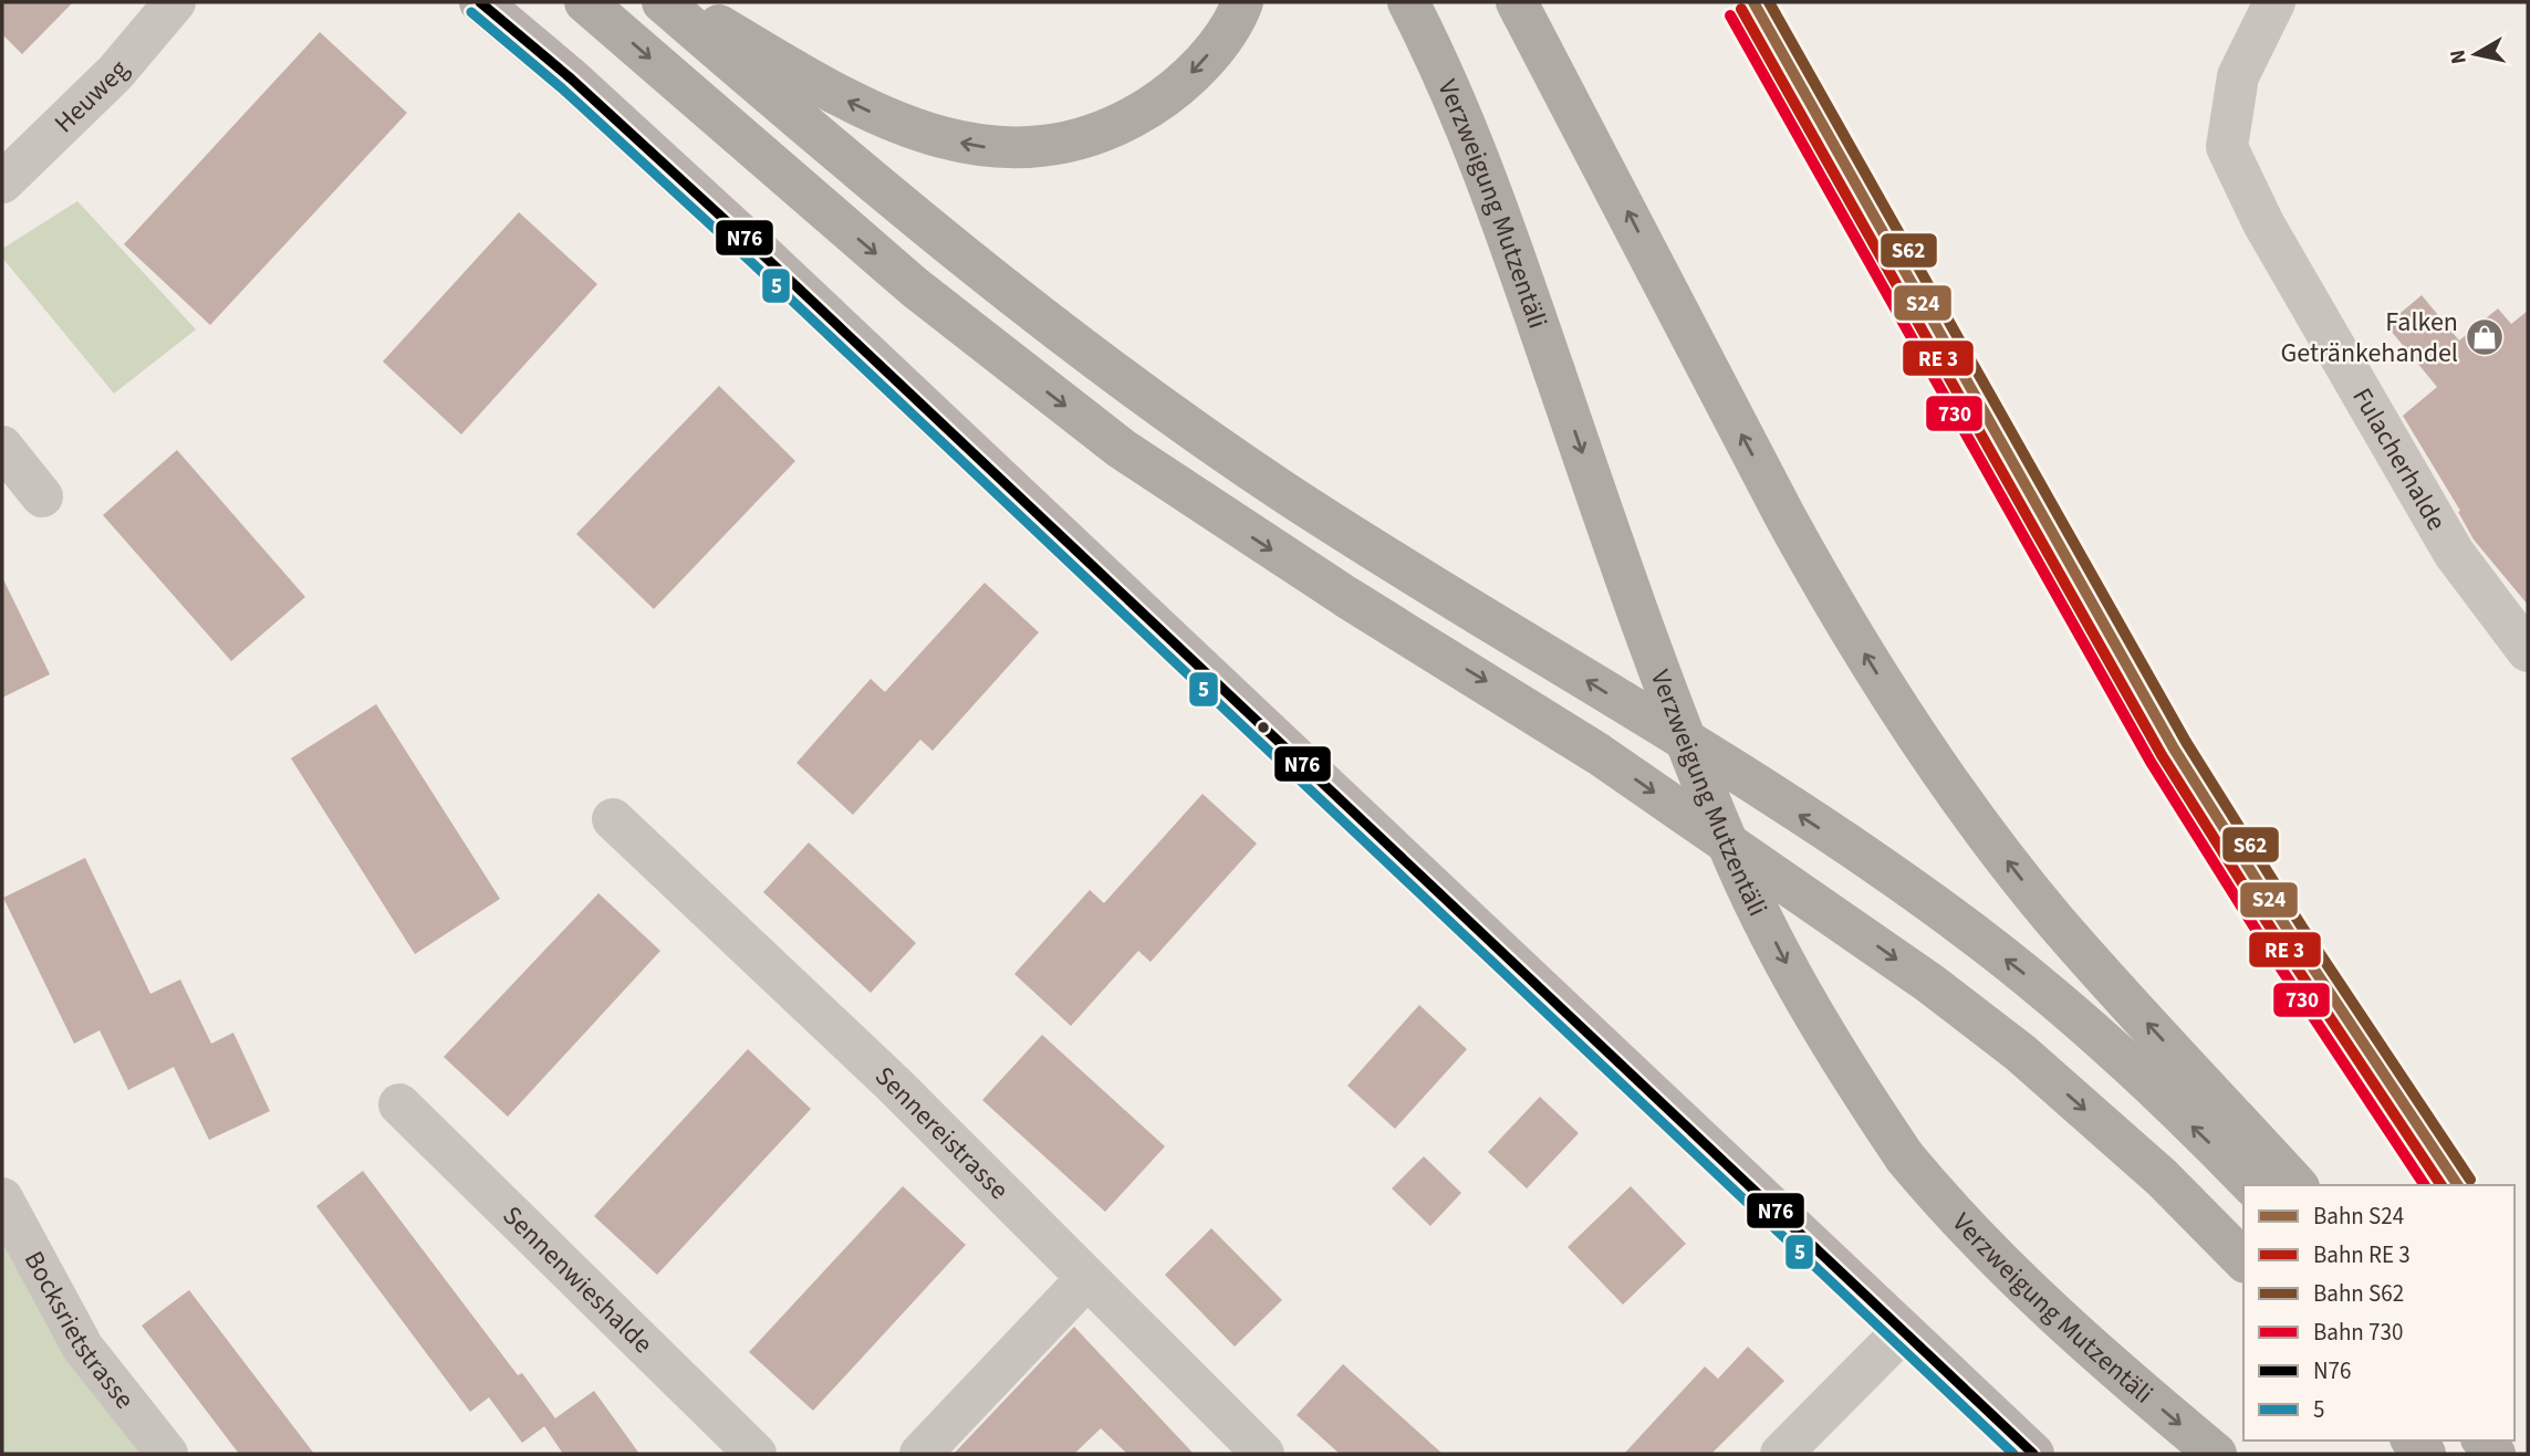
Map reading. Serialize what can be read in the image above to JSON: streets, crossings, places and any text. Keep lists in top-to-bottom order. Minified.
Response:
{"streets":{"highway":["Verzweigung Mutzentäli"],"street":["Heuweg","Fulacherhalde","Sennereistrasse","Sennenwieshalde","Bocksrietstrasse"]},"places":{"shop":["Falken Getränkehandel"]},"lines":["rail line S24","rail line S62","transit line N76","transit line 5","rail line 730"],"legend":["Bahn S24","Bahn RE 3","Bahn S62","Bahn 730","N76","5"],"north":"left"}
